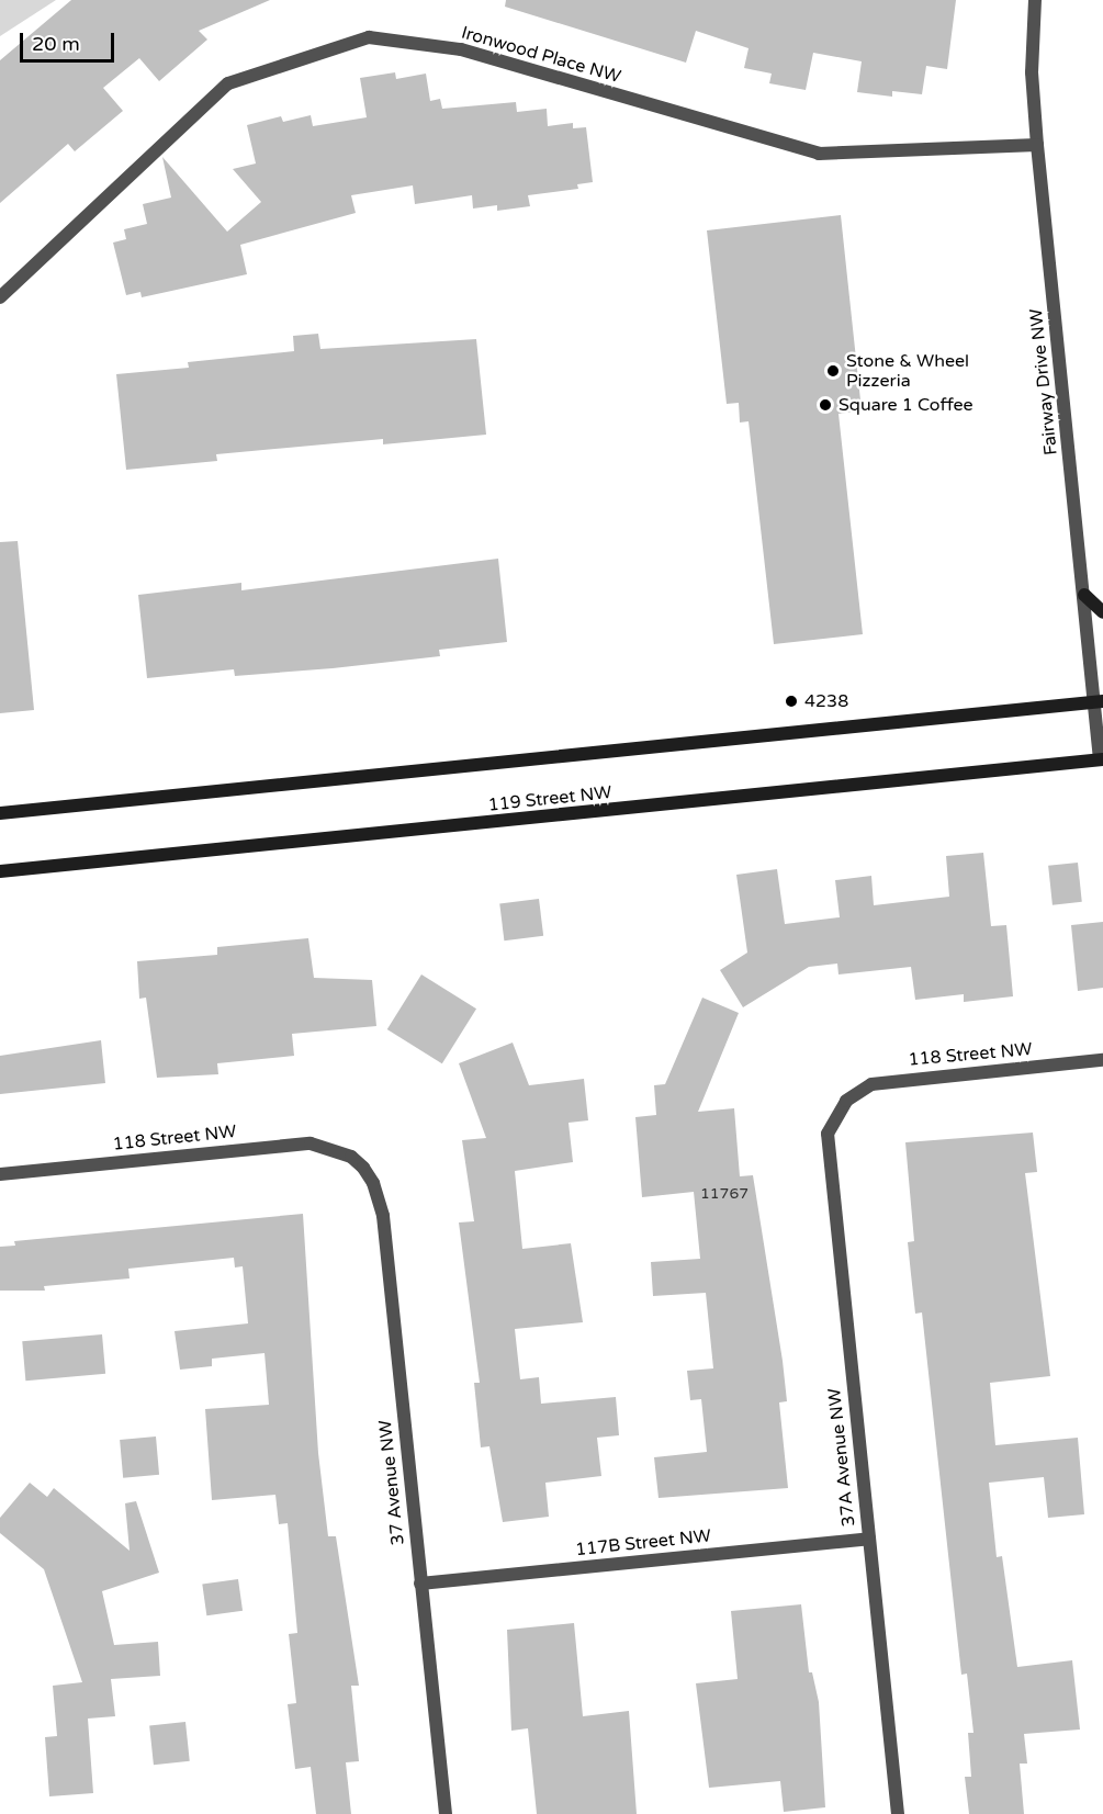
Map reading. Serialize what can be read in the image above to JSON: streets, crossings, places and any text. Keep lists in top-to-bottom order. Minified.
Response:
{"streets":{"main road":["119 Street NW"],"street":["Ironwood Place NW","Fairway Drive NW","118 Street NW","37A Avenue NW","37 Avenue NW","117B Street NW"]},"crossings":[["Ironwood Place NW","Fairway Drive NW"],["Fairway Drive NW","119 Street NW"],["118 Street NW","37A Avenue NW"],["118 Street NW","37 Avenue NW"],["37A Avenue NW","117B Street NW"],["37 Avenue NW","117B Street NW"]],"places":["Stone & Wheel Pizzeria","Square 1 Coffee","4238"],"house_numbers":["11767"],"scale_bar":"20 m"}
